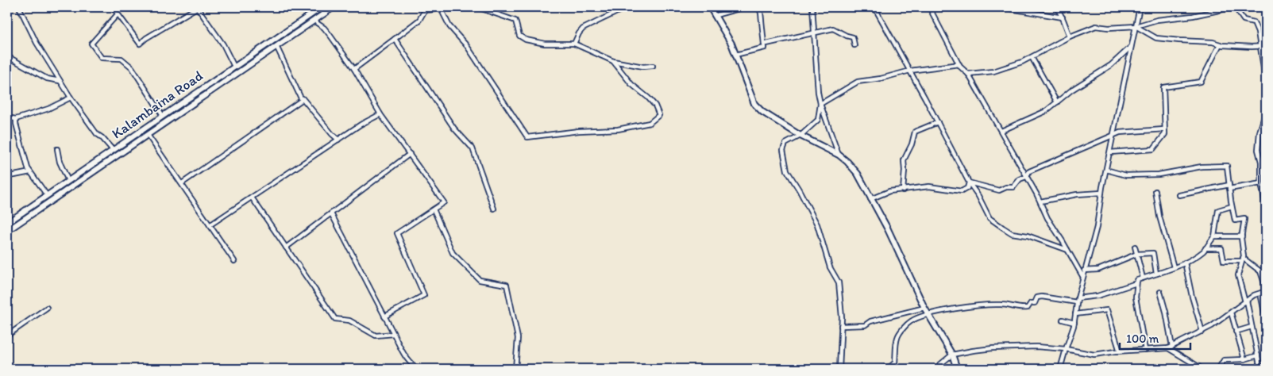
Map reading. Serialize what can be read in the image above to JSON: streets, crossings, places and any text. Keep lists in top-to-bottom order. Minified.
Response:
{"streets":{"main road":["Kalambaina Road"]},"scale_bar":"100 m"}
